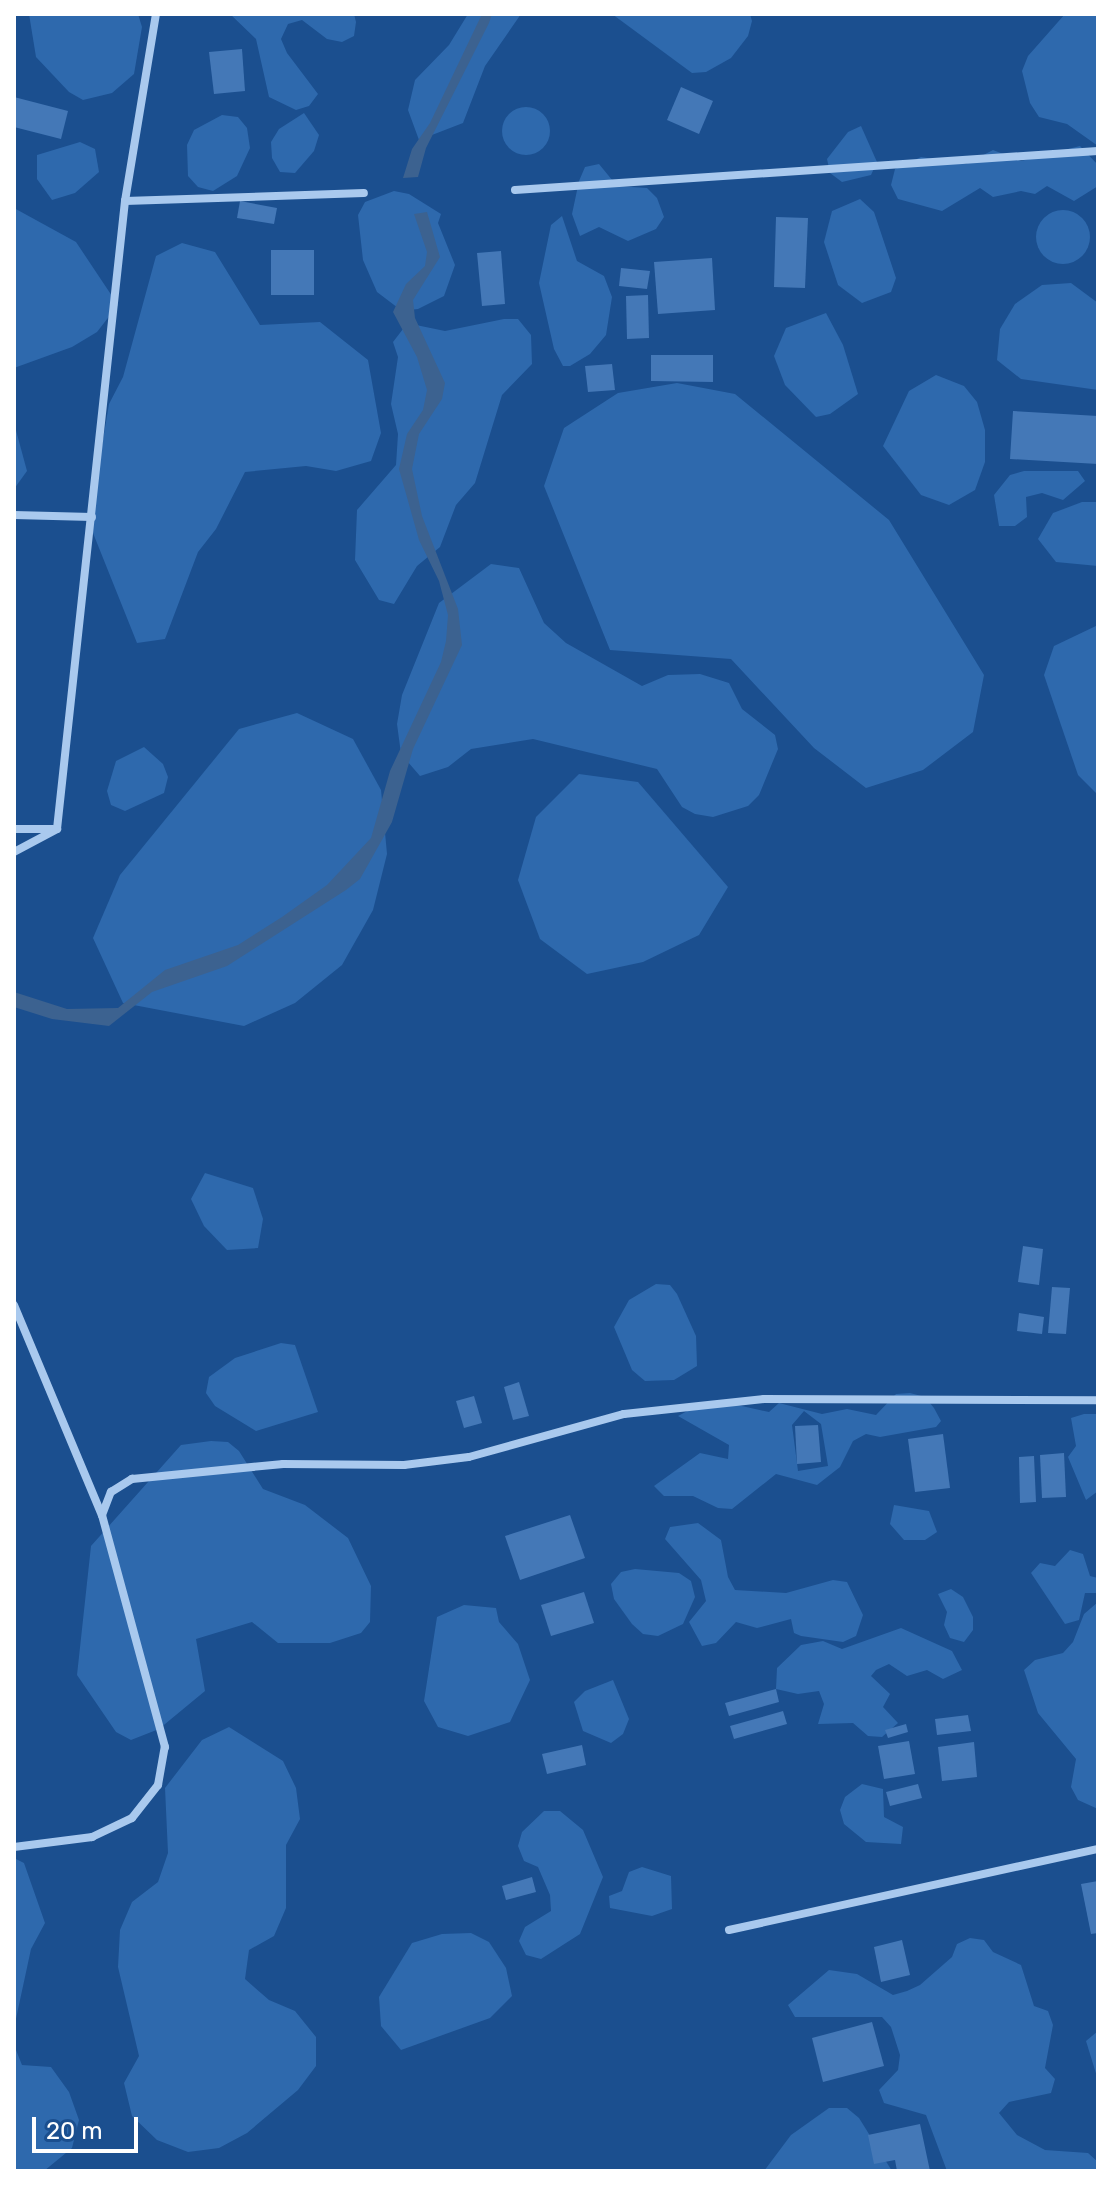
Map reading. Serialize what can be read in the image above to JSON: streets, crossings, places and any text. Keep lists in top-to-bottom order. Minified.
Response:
{"scale_bar":"20 m"}
